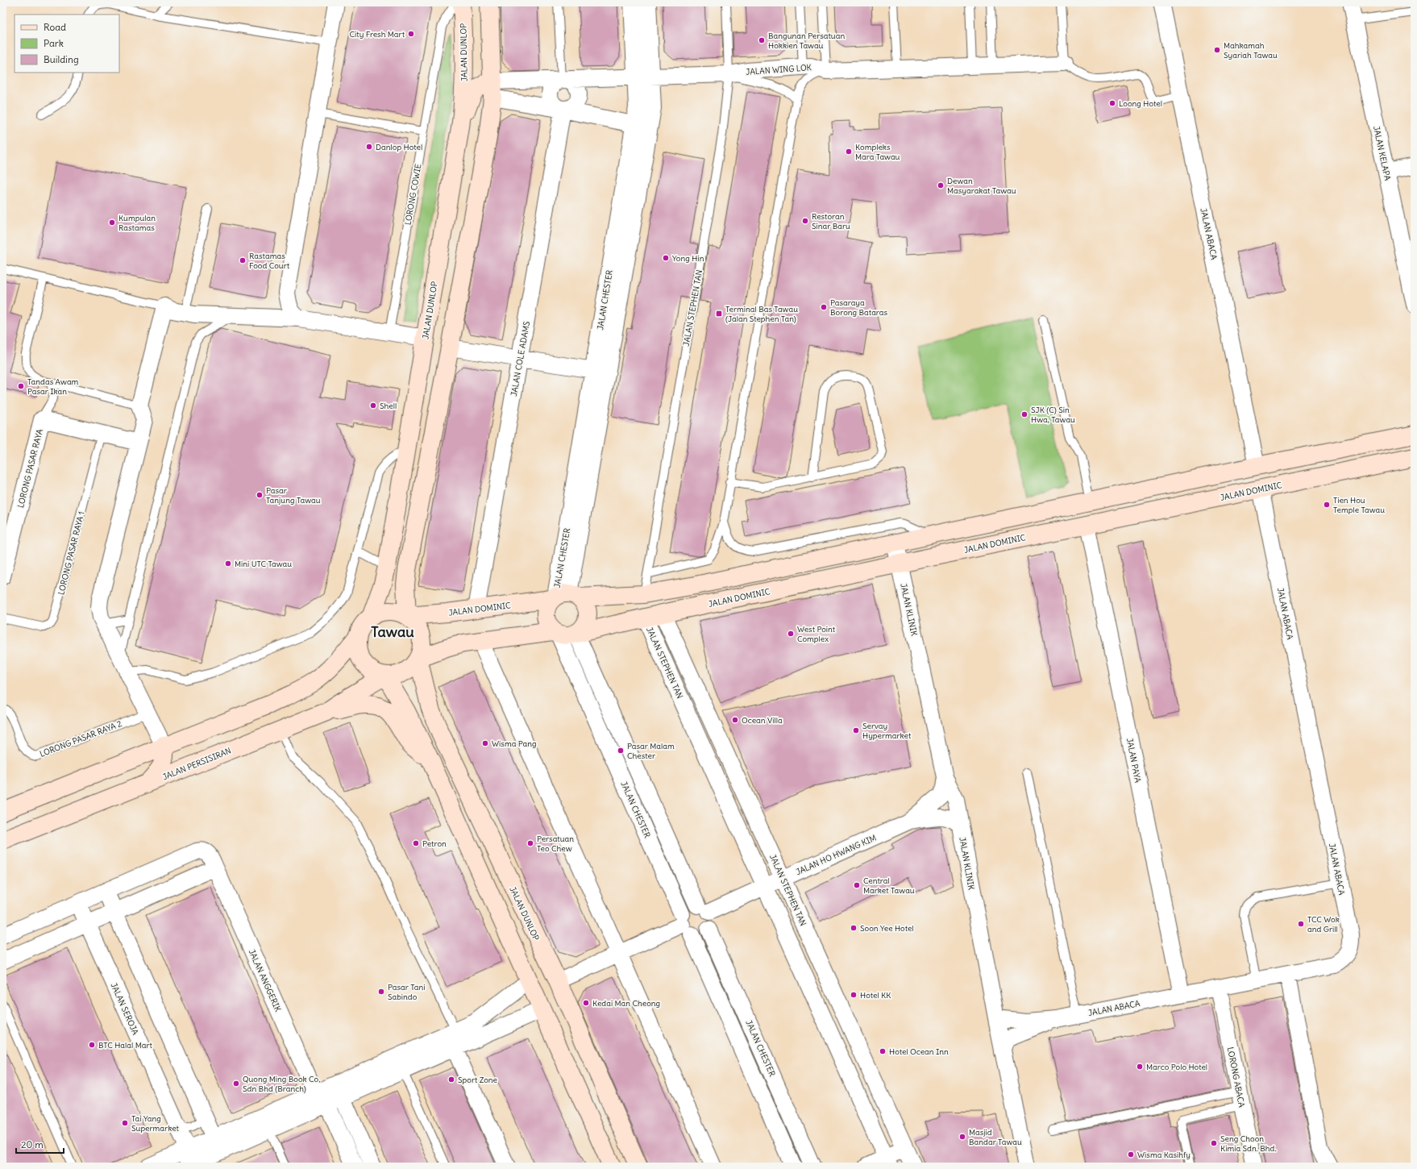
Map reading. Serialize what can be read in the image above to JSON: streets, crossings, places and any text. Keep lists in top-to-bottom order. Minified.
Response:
{"streets":{"street":["JALAN DUNLOP","JALAN WING LOK","JALAN KELAPA","JALAN ABACA","JALAN CHESTER","JALAN STEPHEN TAN","JALAN COLE ADAMS","LORONG PASAR RAYA","JALAN DOMINIC","JALAN KLINIK","JALAN PAYA","JALAN PERSISIRAN","JALAN HO HWANG KIM","JALAN ANGGERIK","JALAN SEROJA","LORONG ABACA"],"lane":["LORONG COWIE","LORONG PASAR RAYA 1","LORONG PASAR RAYA 2"]},"crossings":[["JALAN DUNLOP","JALAN DOMINIC"],["JALAN DUNLOP","JALAN PERSISIRAN"],["JALAN WING LOK","JALAN CHESTER"],["JALAN WING LOK","JALAN STEPHEN TAN"],["JALAN WING LOK","JALAN COLE ADAMS"],["JALAN ABACA","JALAN DOMINIC"],["JALAN ABACA","JALAN PAYA"],["JALAN ABACA","LORONG ABACA"],["JALAN CHESTER","JALAN DOMINIC"],["JALAN CHESTER","JALAN HO HWANG KIM"],["JALAN STEPHEN TAN","JALAN DOMINIC"],["JALAN STEPHEN TAN","JALAN HO HWANG KIM"],["JALAN COLE ADAMS","JALAN DOMINIC"],["LORONG PASAR RAYA","LORONG PASAR RAYA 1"],["JALAN DOMINIC","JALAN KLINIK"],["JALAN DOMINIC","JALAN PAYA"],["JALAN DOMINIC","JALAN PERSISIRAN"],["JALAN KLINIK","JALAN HO HWANG KIM"],["JALAN ANGGERIK","JALAN SEROJA"]],"districts":["Tawau"],"places":{"other":["City Fresh Mart","Bangunan Persatuan Hokkien Tawau","Mahkamah Syariah Tawau","Loong Hotel","Danlop Hotel","Kompleks Mara Tawau","Dewan Masyarakat Tawau","Restoran Sinar Baru","Kumpulan Rastamas","Yong Hin","Rastamas Food Court","Pasaraya Borong Bataras","Tandas Awam Pasar Ikan","Shell","SJK (C) Sin Hwa, Tawau","Pasar Tanjung Tawau","Tien Hou Temple Tawau","Mini UTC Tawau","West Point Complex","Ocean Villa","Servay Hypermarket","Wisma Pang","Pasar Malam Chester","Petron","Persatuan Teo Chew","Central Market Tawau","TCC Wok and Grill","Soon Yee Hotel","Pasar Tani Sabindo","Hotel KK","Kedai Man Cheong","BTC Halal Mart","Hotel Ocean Inn","Marco Polo Hotel","Sport Zone","Quong Ming Book Co. Sdn Bhd (Branch)","Tai Yang Supermarket","Masjid Bandar Tawau","Seng Choon Kimia Sdn. Bhd.","Wisma Kasihfy"],"transit":["Terminal Bas Tawau (Jalan Stephen Tan)"]},"legend":["Road","Park","Building"],"scale_bar":"20 m"}
